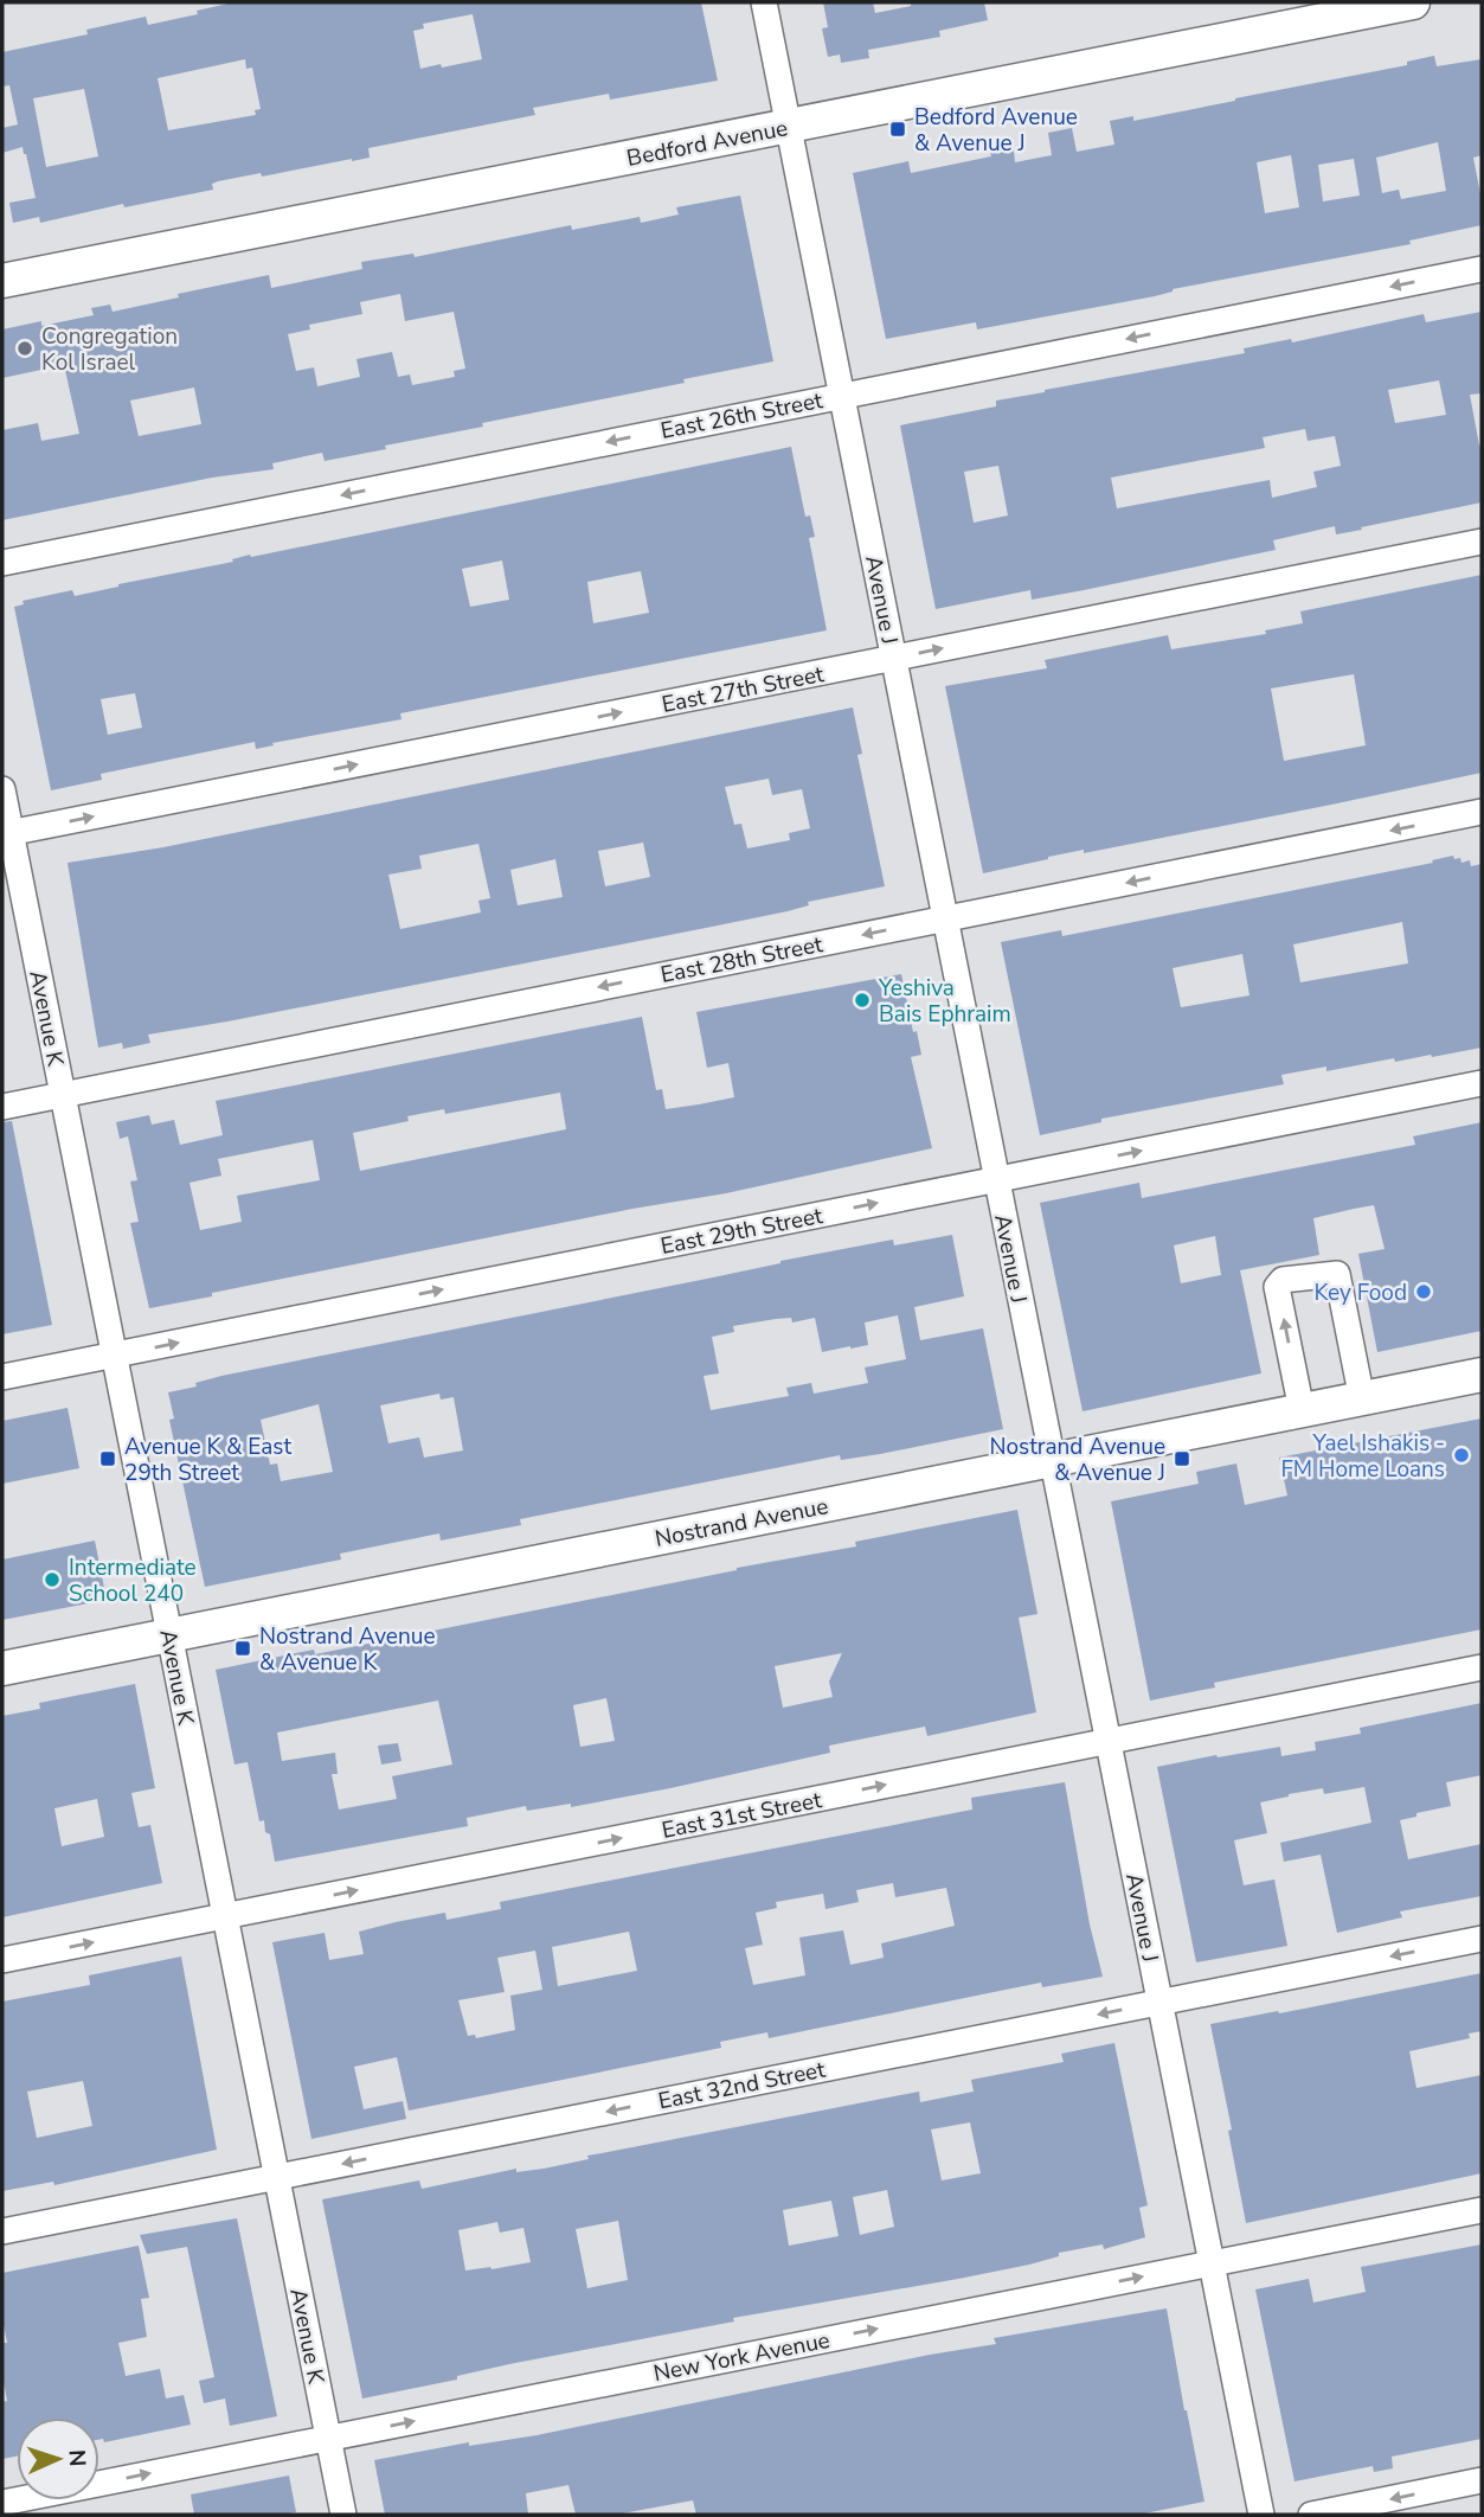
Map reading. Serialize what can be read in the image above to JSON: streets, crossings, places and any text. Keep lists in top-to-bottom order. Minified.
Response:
{"streets":{"main road":["Bedford Avenue","Nostrand Avenue"],"street":["East 26th Street","Avenue J","East 27th Street","East 28th Street","Avenue K","East 29th Street","East 31st Street","East 32nd Street","New York Avenue"]},"crossings":[["Bedford Avenue","Avenue J"],["East 26th Street","Avenue J"],["Avenue J","East 27th Street"],["Avenue J","East 28th Street"],["Avenue J","East 29th Street"],["Avenue J","Nostrand Avenue"],["Avenue J","East 31st Street"],["Avenue J","East 32nd Street"],["Avenue J","New York Avenue"],["East 27th Street","Avenue K"],["East 28th Street","Avenue K"],["Avenue K","East 29th Street"],["Avenue K","Nostrand Avenue"],["Avenue K","East 31st Street"],["Avenue K","East 32nd Street"],["Avenue K","New York Avenue"]],"one_way":["East 26th Street","East 27th Street","East 28th Street","East 29th Street","East 31st Street","East 32nd Street","New York Avenue"],"places":{"transit":["Bedford Avenue & Avenue J","Avenue K & East 29th Street","Nostrand Avenue & Avenue J","Nostrand Avenue & Avenue K"],"other":["Congregation Kol Israel","Yeshiva Bais Ephraim","Key Food","Yael Ishakis - FM Home Loans","Intermediate School 240"]},"north":"right"}
